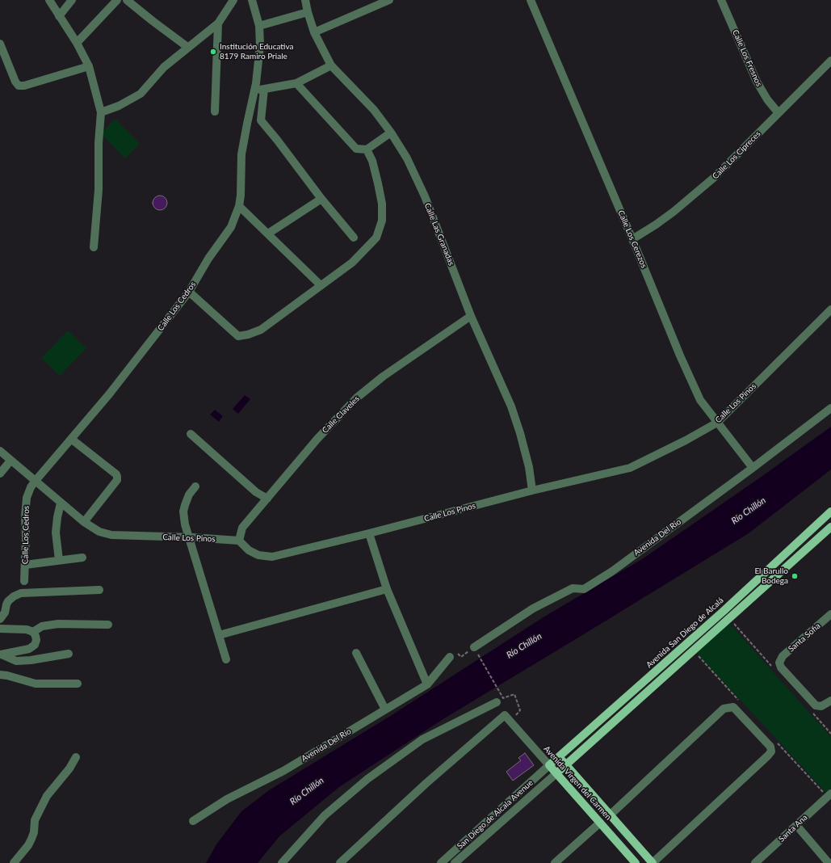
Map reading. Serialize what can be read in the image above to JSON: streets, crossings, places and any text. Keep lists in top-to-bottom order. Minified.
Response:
{"streets":{"main road":["Avenida San Diego de Alcalá","Avenida Vírgen del Carmen"],"street":["Calle Los Fresnos","Calle Los Cipreces","Calle Las Granadas","Calle Los Cerezos","Calle Los Cedros","Calle Los Pinos","Calle Claveles","Avenida Del Río","Santa Sofia","San Diego de Alcala Avenue","Santa Ana"]},"crossings":[["Calle Los Fresnos","Calle Los Cipreces"],["Calle Los Cipreces","Calle Los Cerezos"],["Calle Las Granadas","Calle Los Pinos"],["Calle Las Granadas","Calle Claveles"],["Calle Los Cerezos","Calle Los Pinos"],["Calle Los Cerezos","Avenida Del Río"],["Calle Los Cedros","Calle Los Pinos"],["Calle Los Pinos","Calle Claveles"],["Avenida San Diego de Alcalá","Avenida Vírgen del Carmen"],["Avenida San Diego de Alcalá","San Diego de Alcala Avenue"],["Avenida Vírgen del Carmen","San Diego de Alcala Avenue"]],"water":["Río Chillón"],"places":["Institución Educativa 8179 Ramiro Priale","El Barullo Bodega"]}
